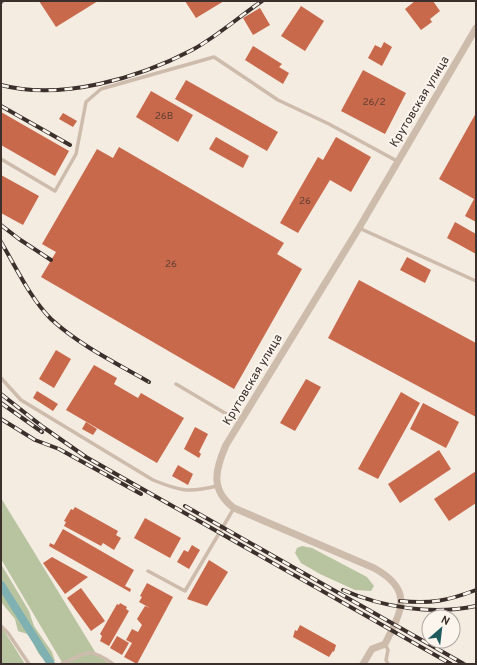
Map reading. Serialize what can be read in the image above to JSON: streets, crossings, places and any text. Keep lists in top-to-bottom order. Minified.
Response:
{"streets":{"street":["Крутовская улица"]},"house_numbers":["26/2","26В","26","26"],"north":"top right"}
